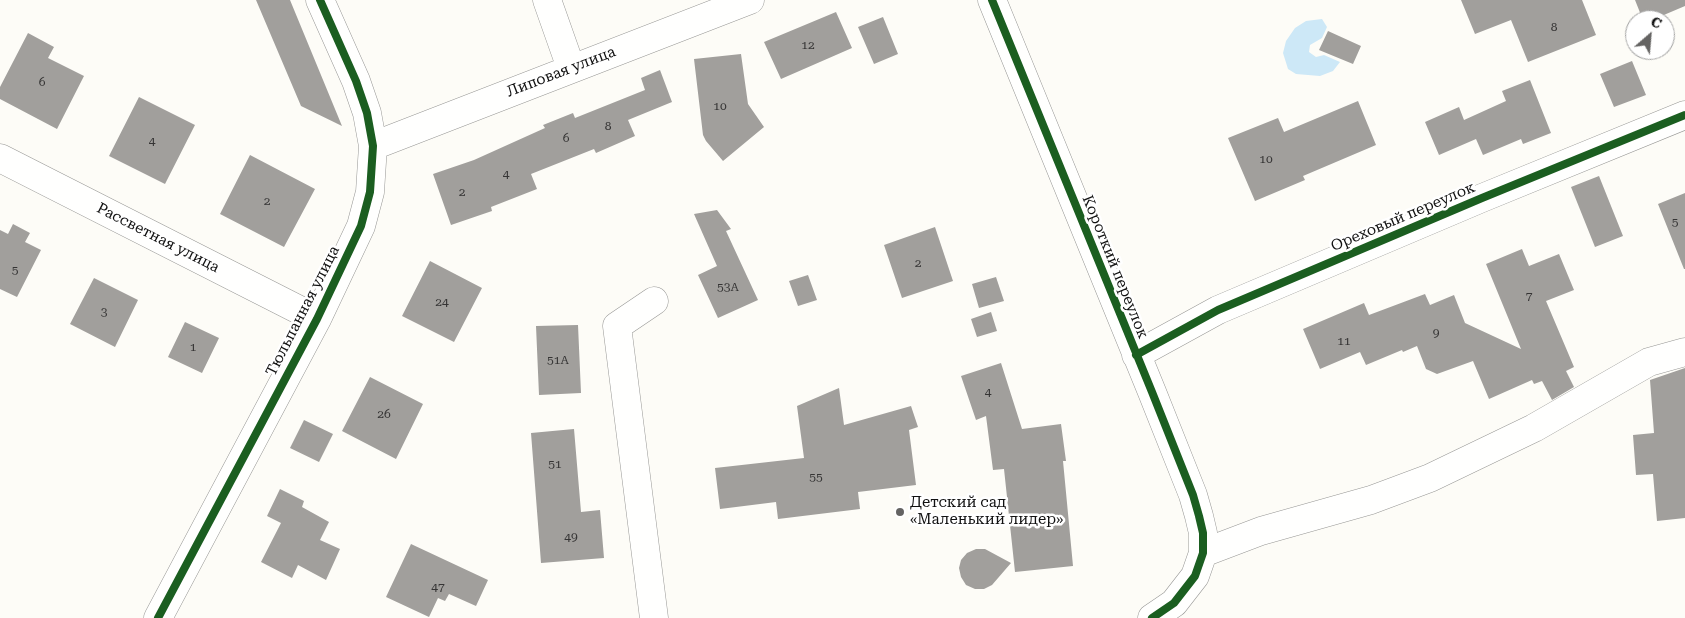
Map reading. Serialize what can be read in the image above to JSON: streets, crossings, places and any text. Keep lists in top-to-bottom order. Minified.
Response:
{"streets":{"street":["Липовая улица","Ореховый переулок","Рассветная улица","Короткий переулок","Тюльпанная улица"]},"crossings":[["Липовая улица","Тюльпанная улица"],["Ореховый переулок","Короткий переулок"],["Рассветная улица","Тюльпанная улица"]],"places":["Детский сад «Маленький лидер»"],"house_numbers":["8","12","6","10","8","6","4","10","4","2","2","5","2","5","53А","7","24","3","9","11","1","51А","4","26","51","55","49","47"],"north":"top right"}
